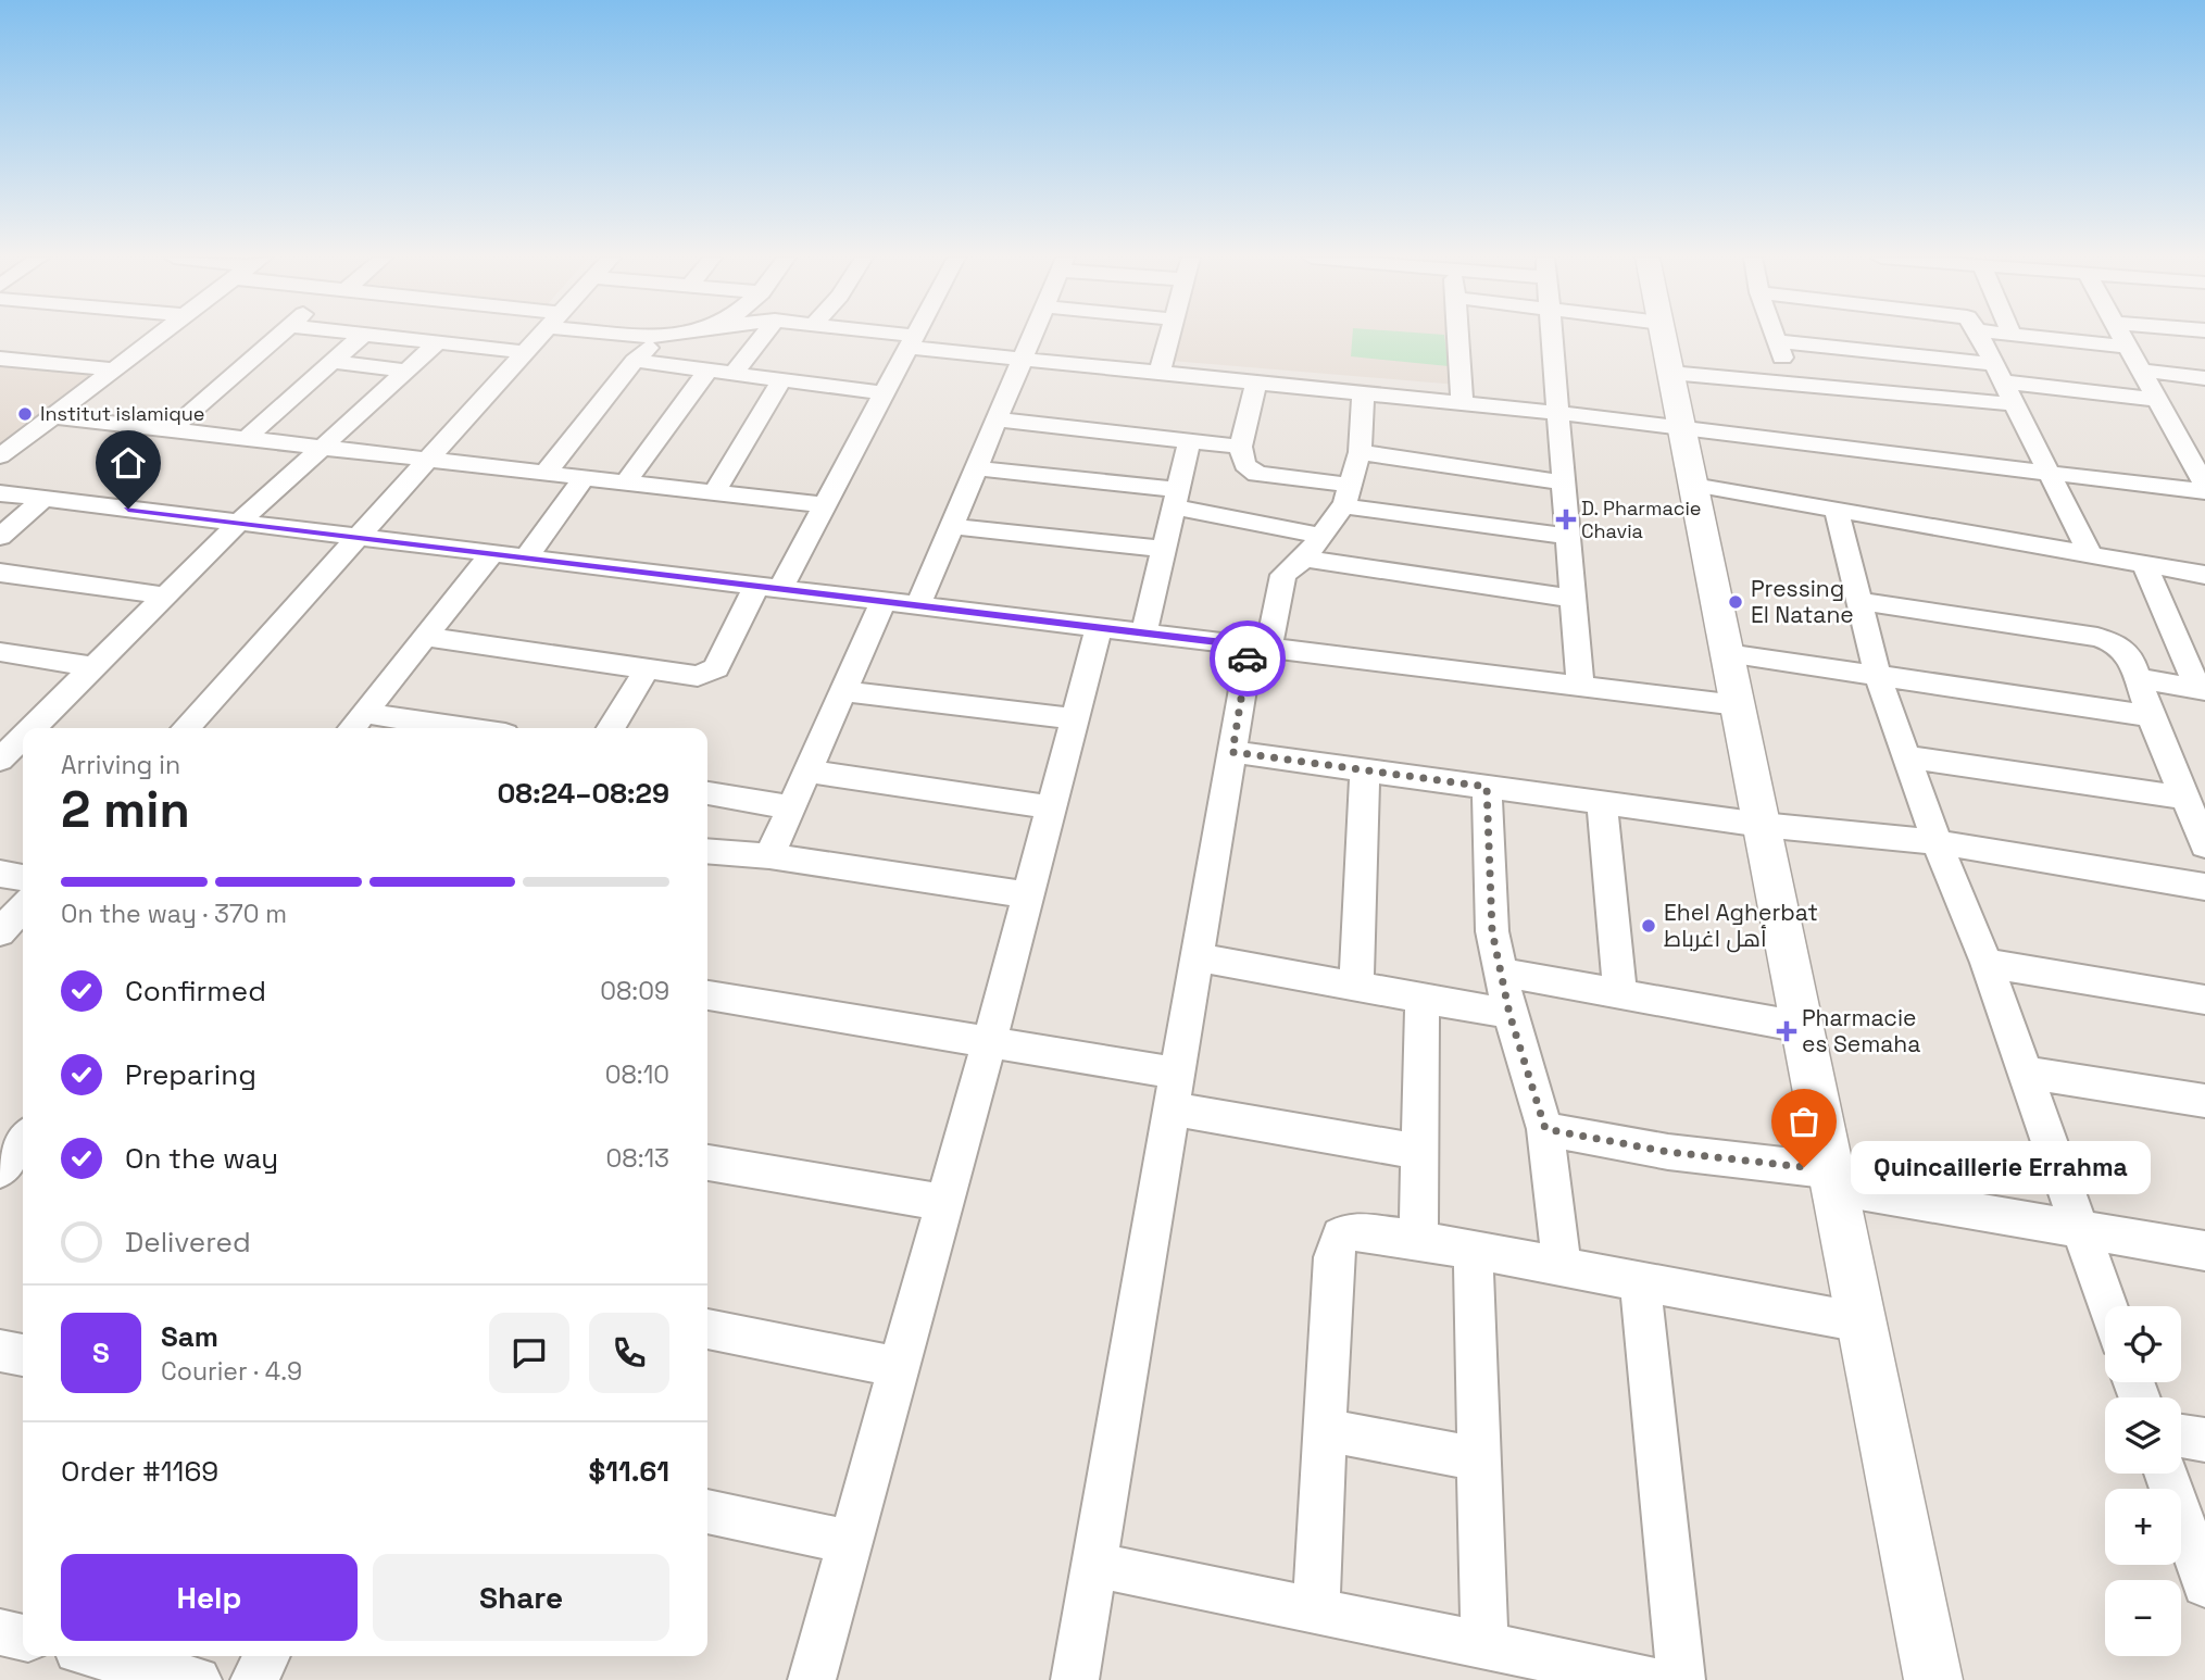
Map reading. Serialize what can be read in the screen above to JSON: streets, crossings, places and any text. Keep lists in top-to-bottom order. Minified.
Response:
{"places":{"other":["Institut islamique","Pressing El Natane","Ehel Agherbat أهل اغرباط","Quincaillerie Errahma"],"health":["D. Pharmacie Chavia","Pharmacie es Semaha"]},"page":{"heading":["2 min","Arriving in","08:24–08:29"],"panel":["Sam","Courier · 4.9","Order #1169","$11.61"],"bar":"On the way · 370 m","list":[["Confirmed","08:09"],["Preparing","08:10"],["On the way","08:13"],"Delivered"],"bubble":"Quincaillerie Errahma","map_buttons":["+","−"],"round":"S","buttons":["Help","Share"]}}
